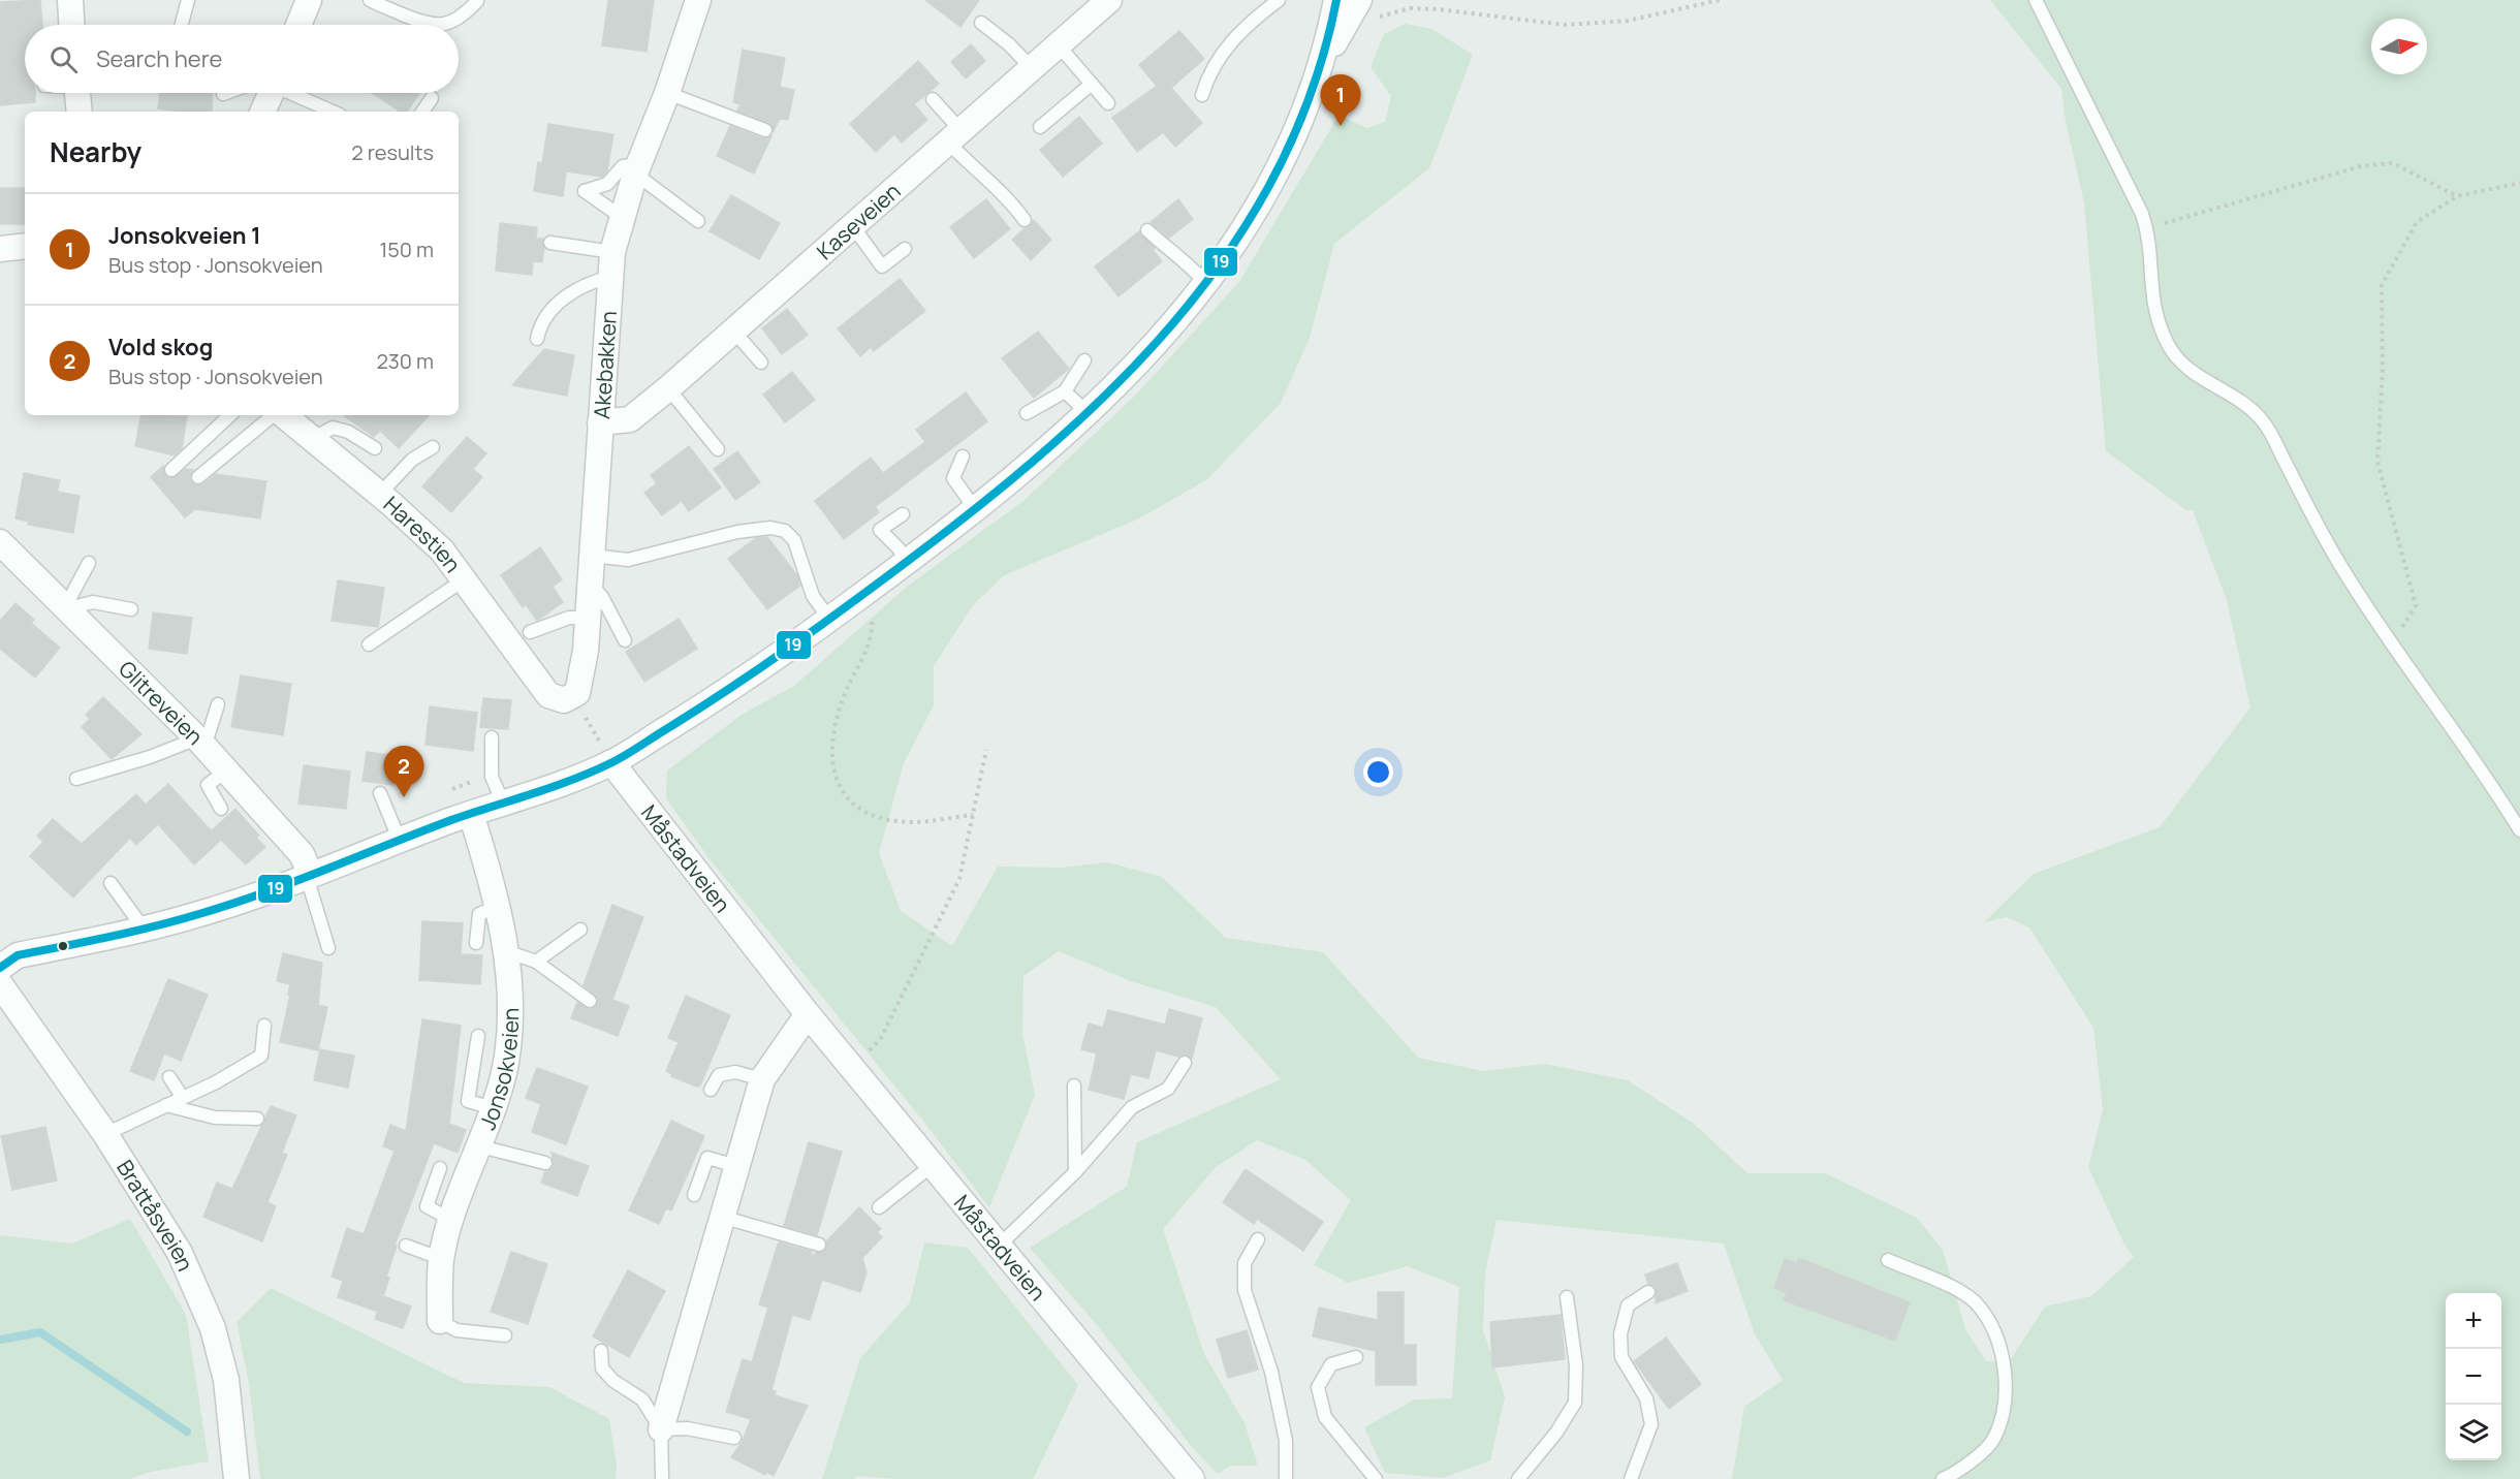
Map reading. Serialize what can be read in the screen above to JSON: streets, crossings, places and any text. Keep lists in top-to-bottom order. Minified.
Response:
{"streets":{"street":["Kaseveien","Akebakken","Harestien","Glitreveien","Måstadveien","Jonsokveien","Brattåsveien"]},"crossings":[["Kaseveien","Akebakken"],["Akebakken","Harestien"]],"lines":["transit line 19"],"north":"right","page":{"search":"Search here","pins":["1","2"],"heading":["Nearby","2 results"],"list":[{"mark":"1","name":"Jonsokveien 1","note":"Bus stop · Jonsokveien","value":"150 m"},{"mark":"2","name":"Vold skog","note":"Bus stop · Jonsokveien","value":"230 m"}],"map_buttons":["+","−"]}}
